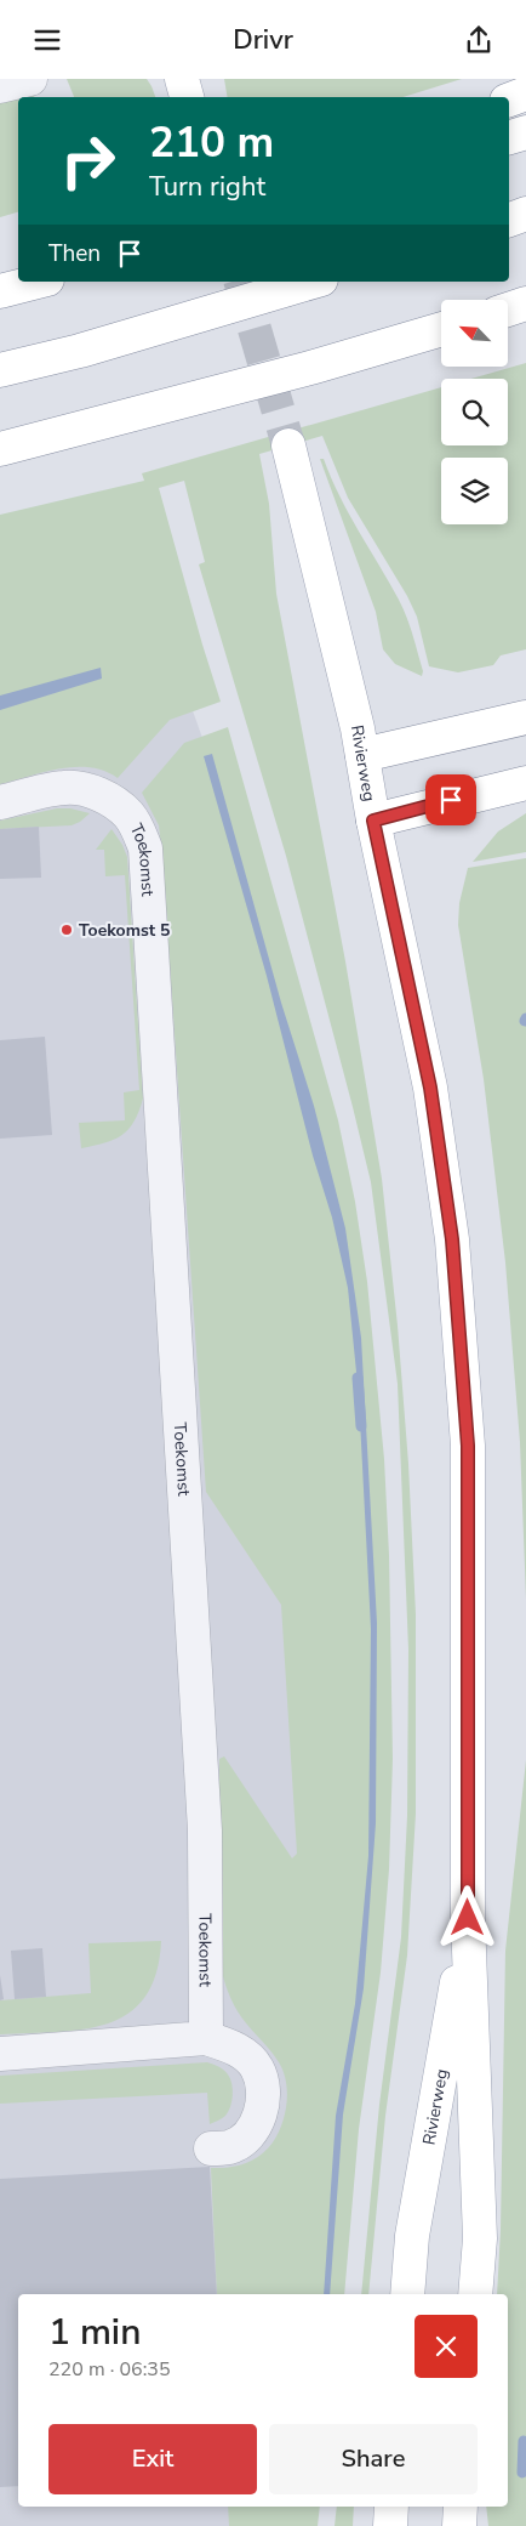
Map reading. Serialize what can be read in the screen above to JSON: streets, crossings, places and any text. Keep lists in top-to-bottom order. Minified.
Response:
{"streets":{"main road":["Rivierweg"],"street":["Toekomst"]},"places":["Toekomst 5"],"north":"top left","page":{"header":"Drivr","turn":["210 m","Turn right"],"then":"Then","heading":["1 min","220 m · 06:35"],"buttons":["Exit","Share"]}}
